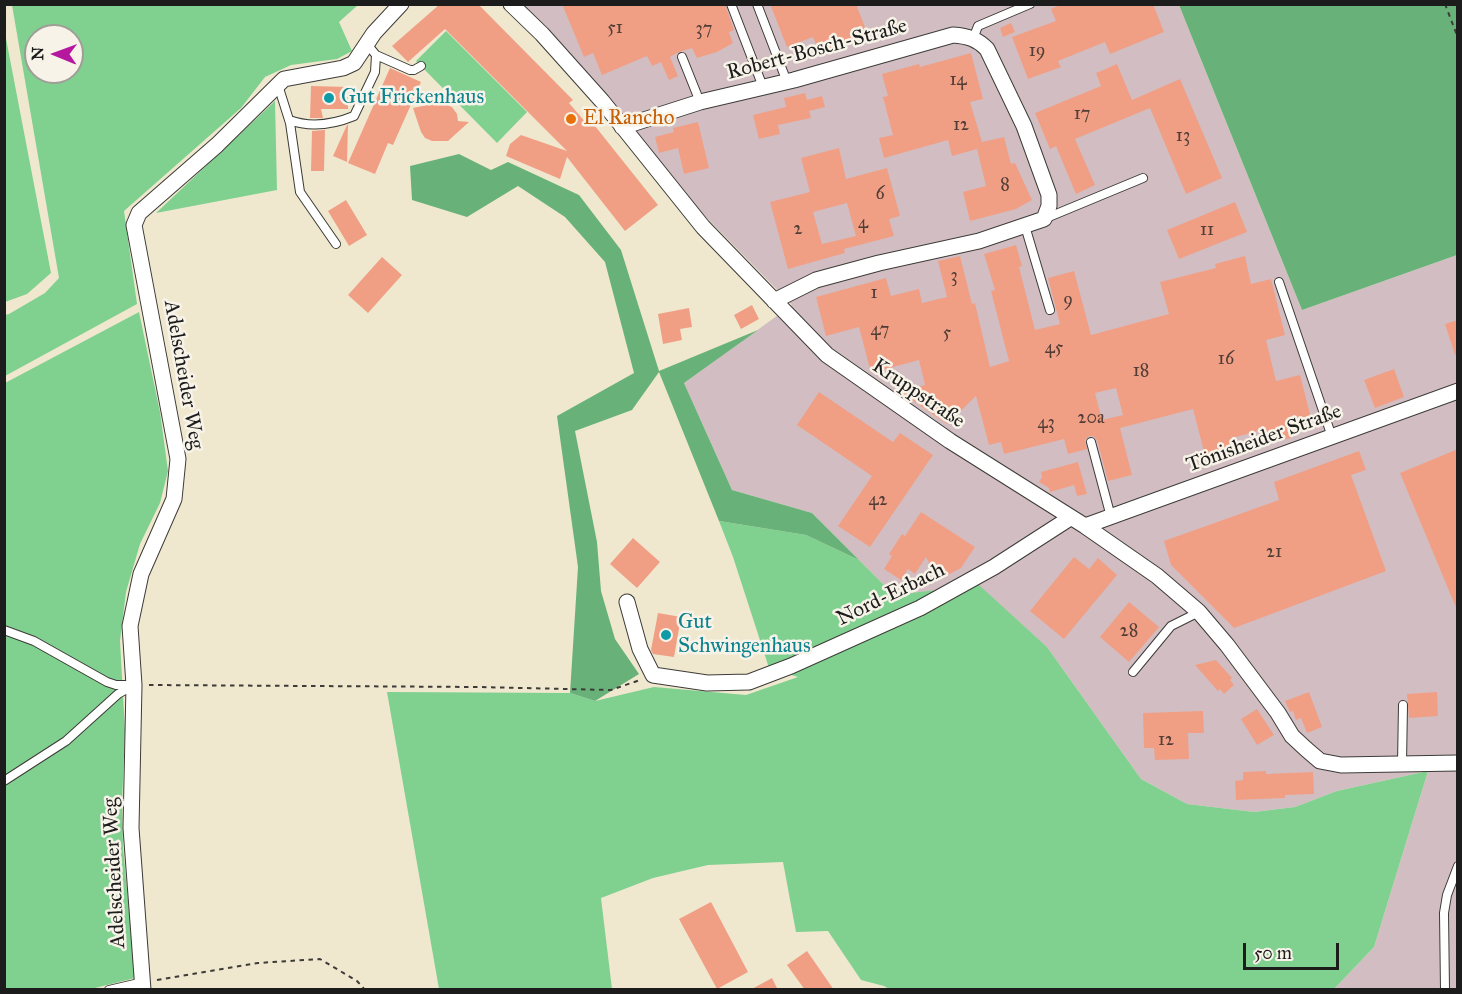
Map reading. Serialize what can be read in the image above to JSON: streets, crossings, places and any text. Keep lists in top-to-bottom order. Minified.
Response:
{"streets":{"street":["Robert-Bosch-Straße","Adelscheider Weg","Kruppstraße","Tönisheider Straße","Nord-Erbach"]},"crossings":[["Robert-Bosch-Straße","Kruppstraße"],["Kruppstraße","Tönisheider Straße"],["Kruppstraße","Nord-Erbach"]],"places":["Gut Frickenhaus","El Rancho","Gut Schwingenhaus"],"house_numbers":["51","37","19","14","17","12","13","8","6","4","2","11","3","1","9","47","5","45","16","18","20a","43","42","21","28","12"],"scale_bar":"50 m","north":"left"}
